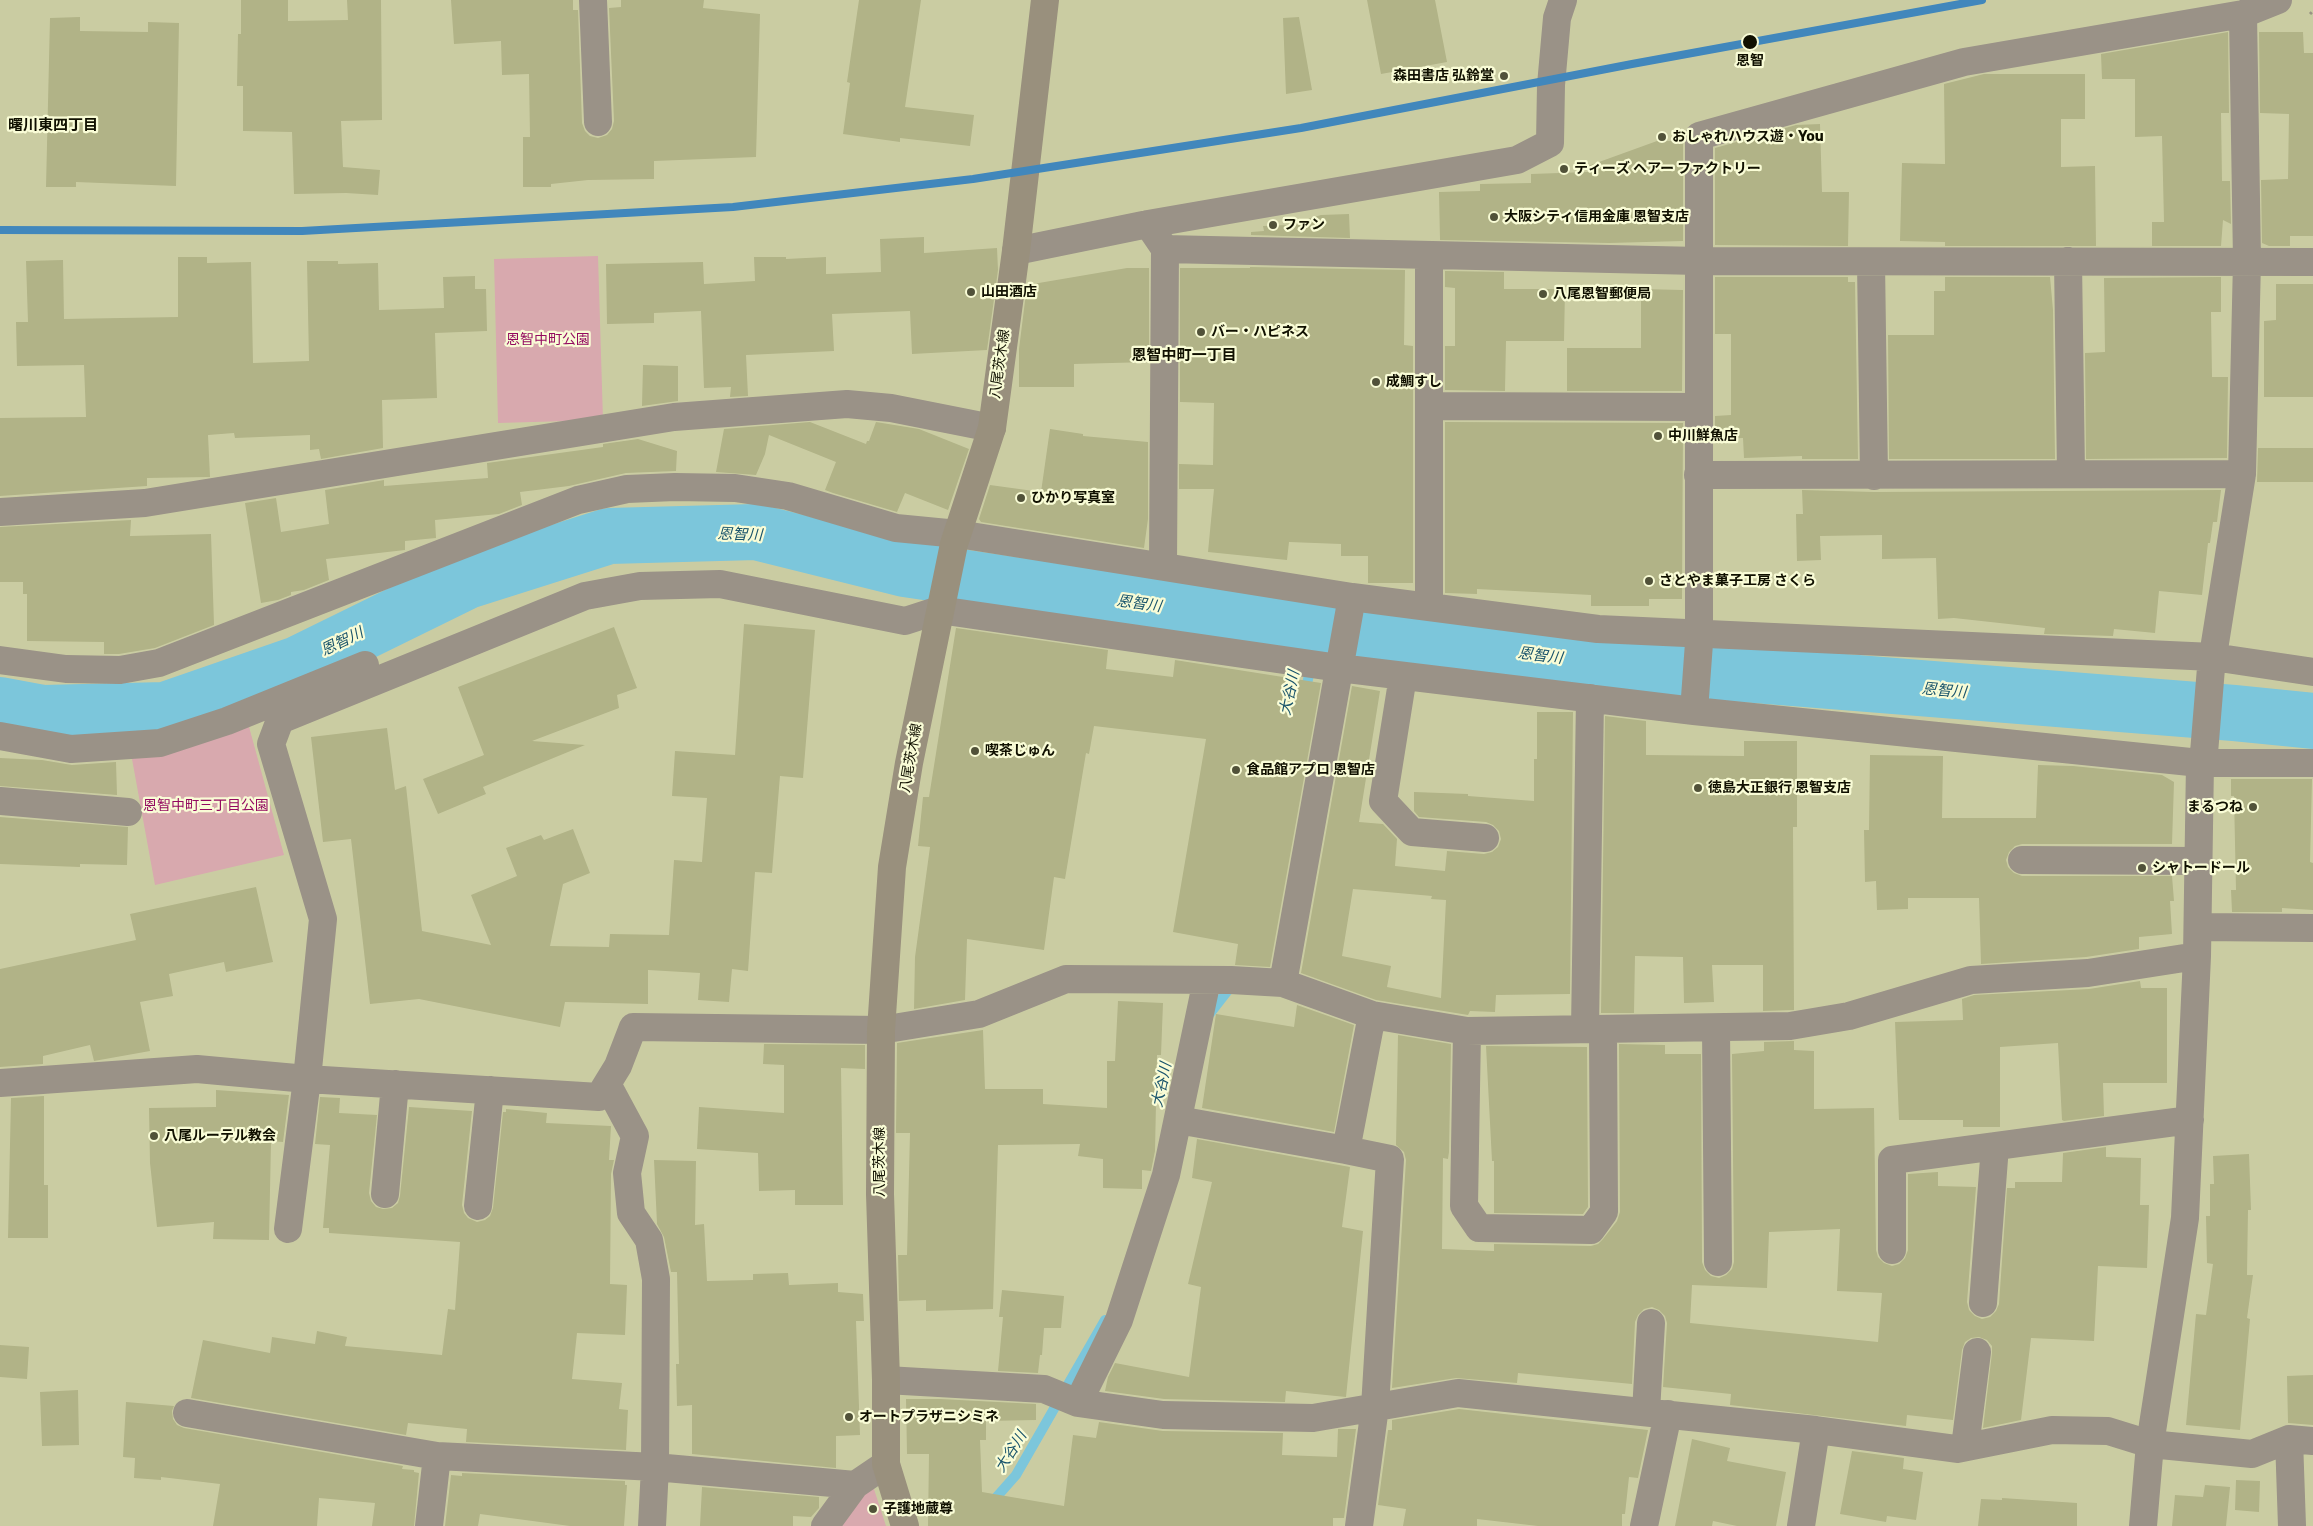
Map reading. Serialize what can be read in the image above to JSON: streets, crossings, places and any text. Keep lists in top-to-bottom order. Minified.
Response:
{"streets":{"main road":["八尾茨木線"]},"districts":["曙川東四丁目","恩智中町一丁目"],"water":["恩智川","大谷川"],"parks":["恩智中町公園","恩智中町三丁目公園"],"places":["恩智","森田書店 弘鈴堂","おしゃれハウス遊・You","ティーズ ヘアー ファクトリー","大阪シティ信用金庫 恩智支店","ファン","山田酒店","八尾恩智郵便局","バー・ハピネス","成鯛すし","中川鮮魚店","ひかり写真室","さとやま菓子工房 さくら","喫茶じゅん","食品館アプロ 恩智店","徳島大正銀行 恩智支店","まるつね","シャトードール","八尾ルーテル教会","オートプラザニシミネ","子護地蔵尊"]}
